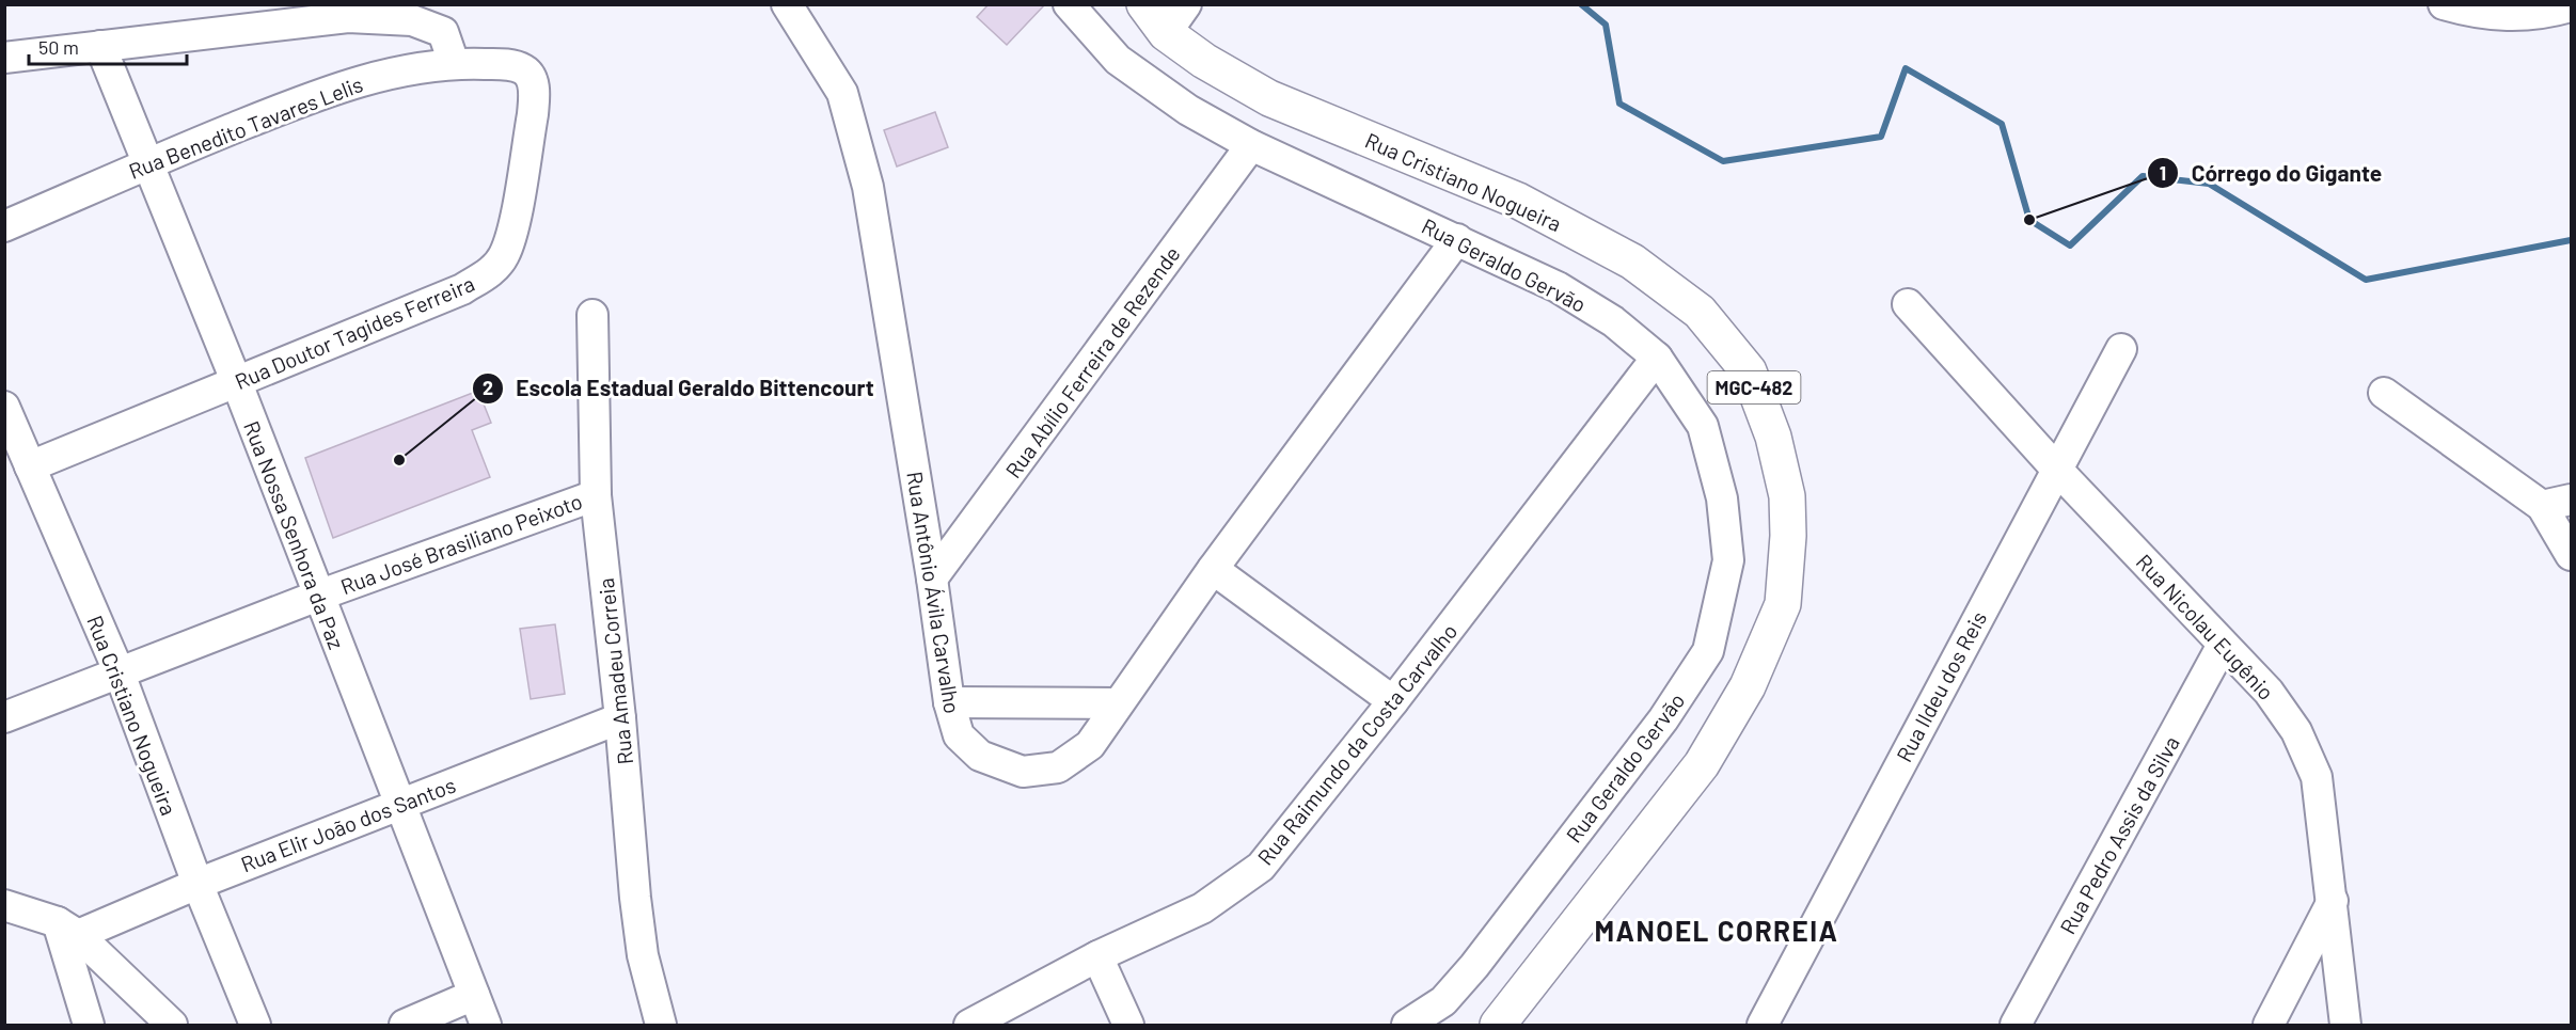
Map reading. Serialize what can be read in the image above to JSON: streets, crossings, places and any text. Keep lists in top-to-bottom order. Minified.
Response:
{"streets":{"highway":["Rua Cristiano Nogueira","MGC-482"],"street":["Rua Benedito Tavares Lelis","Rua Geraldo Gervão","Rua Doutor Tagides Ferreira","Rua Abílio Ferreira de Rezende","Rua Nossa Senhora da Paz","Rua José Brasiliano Peixoto","Rua Antônio Ávila Carvalho","Rua Nicolau Eugênio","Rua Amadeu Correia","Rua Ildeu dos Reis","Rua Raimundo da Costa Carvalho","Rua Elir João dos Santos","Rua Pedro Assis da Silva"]},"crossings":[["Rua Benedito Tavares Lelis","Rua Doutor Tagides Ferreira"],["Rua Benedito Tavares Lelis","Rua Nossa Senhora da Paz"],["Rua Cristiano Nogueira","Rua Doutor Tagides Ferreira"],["Rua Cristiano Nogueira","Rua José Brasiliano Peixoto"],["Rua Cristiano Nogueira","Rua Elir João dos Santos"],["Rua Geraldo Gervão","Rua Abílio Ferreira de Rezende"],["Rua Geraldo Gervão","Rua Antônio Ávila Carvalho"],["Rua Geraldo Gervão","Rua Raimundo da Costa Carvalho"],["Rua Doutor Tagides Ferreira","Rua Nossa Senhora da Paz"],["Rua Abílio Ferreira de Rezende","Rua Antônio Ávila Carvalho"],["Rua Nossa Senhora da Paz","Rua José Brasiliano Peixoto"],["Rua Nossa Senhora da Paz","Rua Elir João dos Santos"],["Rua José Brasiliano Peixoto","Rua Amadeu Correia"],["Rua Nicolau Eugênio","Rua Ildeu dos Reis"],["Rua Nicolau Eugênio","Rua Pedro Assis da Silva"],["Rua Amadeu Correia","Rua Elir João dos Santos"]],"districts":["MANOEL CORREIA"],"places":["Córrego do Gigante","Escola Estadual Geraldo Bittencourt"],"scale_bar":"50 m"}
